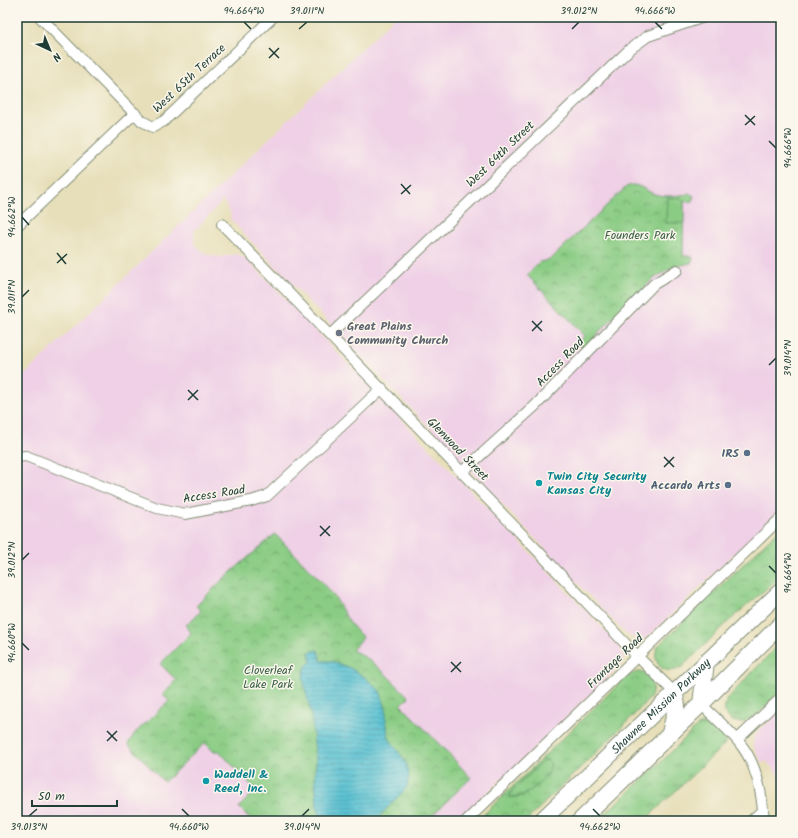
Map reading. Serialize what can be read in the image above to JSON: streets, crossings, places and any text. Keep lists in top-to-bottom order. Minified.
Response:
{"streets":{"highway":["Shawnee Mission Parkway"],"street":["West 65th Terrace","West 64th Street","Access Road","Glenwood Street","Frontage Road"]},"crossings":[["West 64th Street","Glenwood Street"],["Access Road","Glenwood Street"],["Glenwood Street","Frontage Road"],["Glenwood Street","Shawnee Mission Parkway"]],"parks":["Founders Park","Cloverleaf Lake Park"],"places":["Great Plains Community Church","IRS","Twin City Security Kansas City","Accardo Arts","Waddell & Reed, Inc."],"scale_bar":"50 m","north":"bottom right","coordinates":["94.664°W","39.011°N","39.012°N","94.666°W","94.662°W","39.014°N","94.660°W","39.013°N"]}
